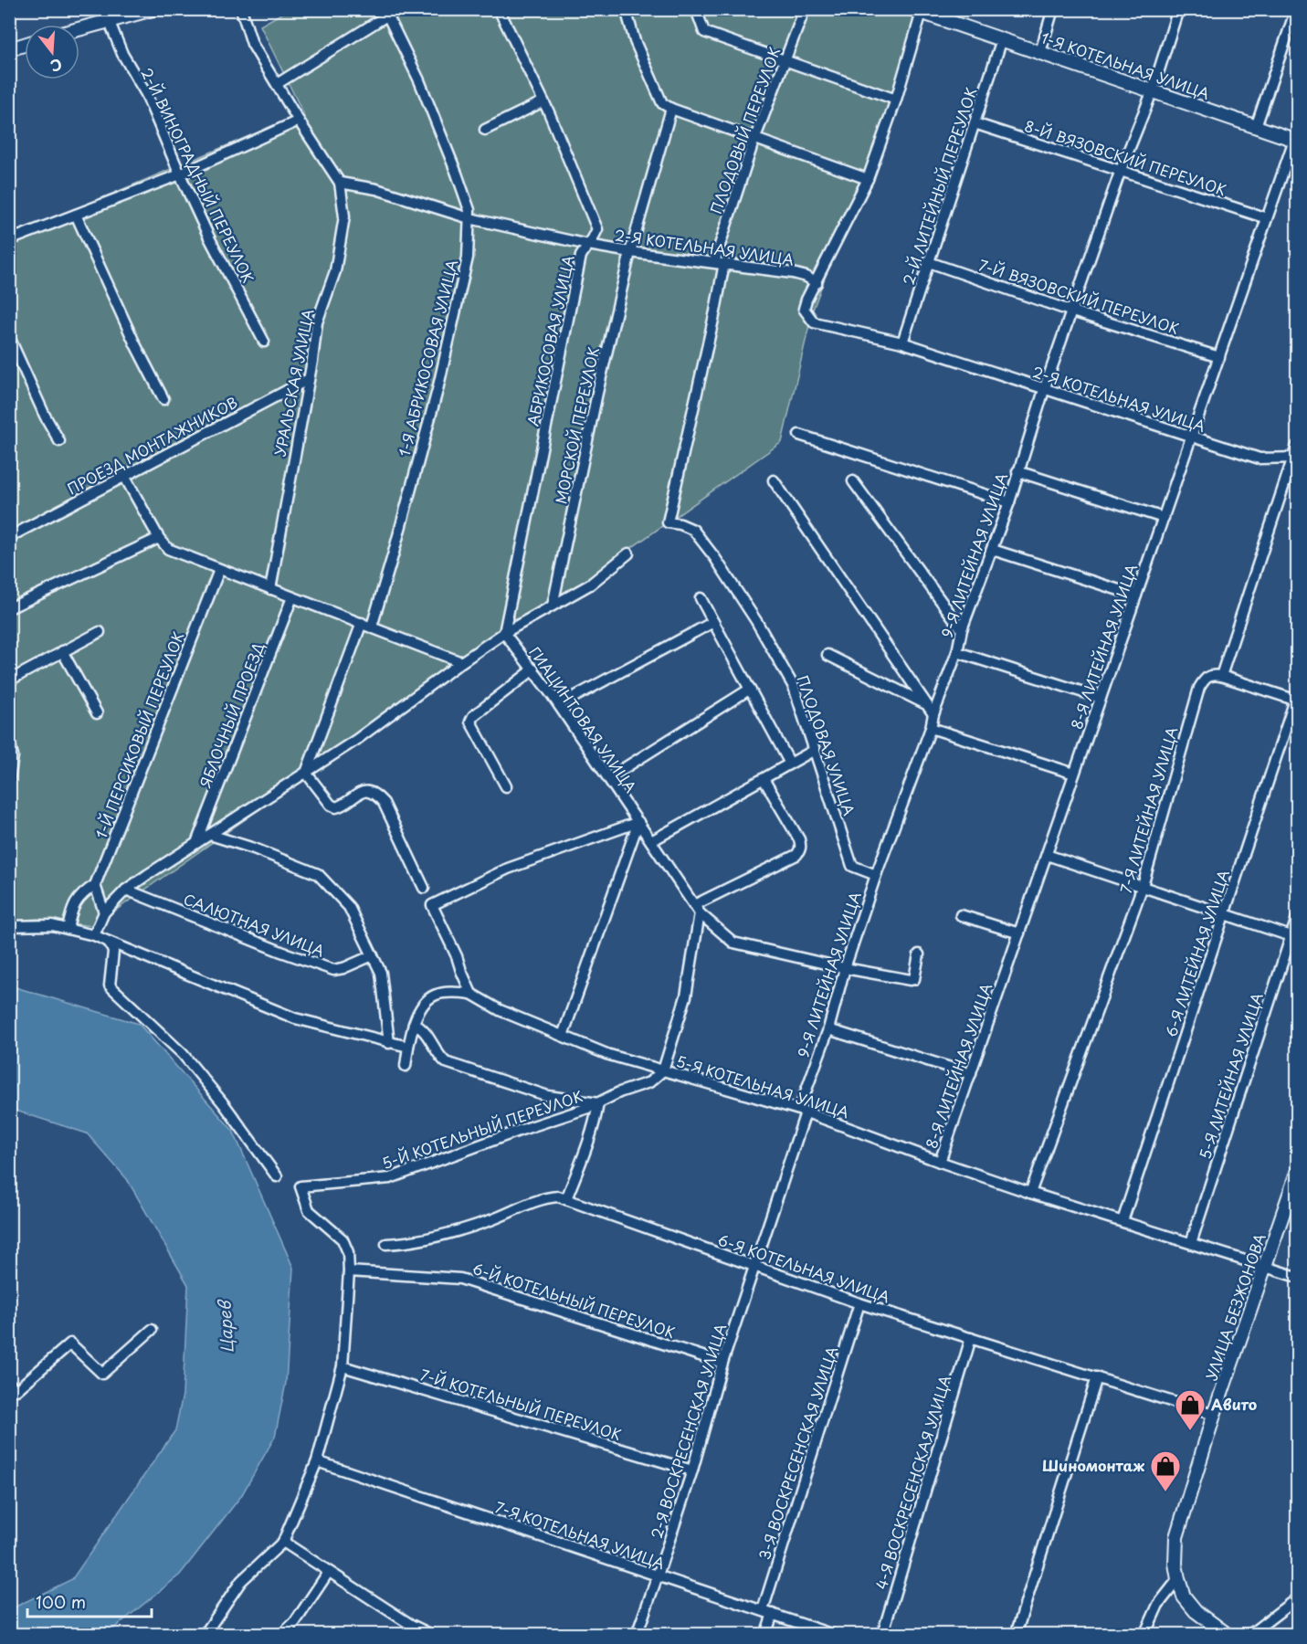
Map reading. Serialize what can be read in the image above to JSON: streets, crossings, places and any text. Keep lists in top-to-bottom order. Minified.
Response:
{"streets":{"street":["1-Я КОТЕЛЬНАЯ УЛИЦА","ПЛОДОВЫЙ ПЕРЕУЛОК","8-Й ВЯЗОВСКИЙ ПЕРЕУЛОК","2-Й ВИНОГРАДНЫЙ ПЕРЕУЛОК","2-Й ЛИТЕЙНЫЙ ПЕРЕУЛОК","2-Я КОТЕЛЬНАЯ УЛИЦА","7-Й ВЯЗОВСКИЙ ПЕРЕУЛОК","АБРИКОСОВАЯ УЛИЦА","1-Я АБРИКОСОВАЯ УЛИЦА","УРАЛЬСКАЯ УЛИЦА","МОРСКОЙ ПЕРЕУЛОК","ПРОЕЗД МОНТАЖНИКОВ","9-Я ЛИТЕЙНАЯ УЛИЦА","8-Я ЛИТЕЙНАЯ УЛИЦА","ЯБЛОЧНЫЙ ПРОЕЗД","ГИАЦИНТОВАЯ УЛИЦА","1-Й ПЕРСИКОВЫЙ ПЕРЕУЛОК","ПЛОДОВАЯ УЛИЦА","7-Я ЛИТЕЙНАЯ УЛИЦА","САЛЮТНАЯ УЛИЦА","6-Я ЛИТЕЙНАЯ УЛИЦА","5-Я ЛИТЕЙНАЯ УЛИЦА","5-Я КОТЕЛЬНАЯ УЛИЦА","5-Й КОТЕЛЬНЫЙ ПЕРЕУЛОК","6-Я КОТЕЛЬНАЯ УЛИЦА","6-Й КОТЕЛЬНЫЙ ПЕРЕУЛОК","УЛИЦА БЕЗЖОНОВА","7-Й КОТЕЛЬНЫЙ ПЕРЕУЛОК","2-Я ВОСКРЕСЕНСКАЯ УЛИЦА","3-Я ВОСКРЕСЕНСКАЯ УЛИЦА","4-Я ВОСКРЕСЕНСКАЯ УЛИЦА","7-Я КОТЕЛЬНАЯ УЛИЦА"]},"crossings":[["1-Я КОТЕЛЬНАЯ УЛИЦА","2-Й ЛИТЕЙНЫЙ ПЕРЕУЛОК"],["1-Я КОТЕЛЬНАЯ УЛИЦА","9-Я ЛИТЕЙНАЯ УЛИЦА"],["1-Я КОТЕЛЬНАЯ УЛИЦА","8-Я ЛИТЕЙНАЯ УЛИЦА"],["ПЛОДОВЫЙ ПЕРЕУЛОК","2-Я КОТЕЛЬНАЯ УЛИЦА"],["ПЛОДОВЫЙ ПЕРЕУЛОК","ПЛОДОВАЯ УЛИЦА"],["8-Й ВЯЗОВСКИЙ ПЕРЕУЛОК","2-Й ЛИТЕЙНЫЙ ПЕРЕУЛОК"],["8-Й ВЯЗОВСКИЙ ПЕРЕУЛОК","9-Я ЛИТЕЙНАЯ УЛИЦА"],["8-Й ВЯЗОВСКИЙ ПЕРЕУЛОК","8-Я ЛИТЕЙНАЯ УЛИЦА"],["2-Й ЛИТЕЙНЫЙ ПЕРЕУЛОК","2-Я КОТЕЛЬНАЯ УЛИЦА"],["2-Й ЛИТЕЙНЫЙ ПЕРЕУЛОК","7-Й ВЯЗОВСКИЙ ПЕРЕУЛОК"],["2-Я КОТЕЛЬНАЯ УЛИЦА","АБРИКОСОВАЯ УЛИЦА"],["2-Я КОТЕЛЬНАЯ УЛИЦА","1-Я АБРИКОСОВАЯ УЛИЦА"],["2-Я КОТЕЛЬНАЯ УЛИЦА","УРАЛЬСКАЯ УЛИЦА"],["2-Я КОТЕЛЬНАЯ УЛИЦА","МОРСКОЙ ПЕРЕУЛОК"],["2-Я КОТЕЛЬНАЯ УЛИЦА","9-Я ЛИТЕЙНАЯ УЛИЦА"],["2-Я КОТЕЛЬНАЯ УЛИЦА","8-Я ЛИТЕЙНАЯ УЛИЦА"],["7-Й ВЯЗОВСКИЙ ПЕРЕУЛОК","9-Я ЛИТЕЙНАЯ УЛИЦА"],["7-Й ВЯЗОВСКИЙ ПЕРЕУЛОК","8-Я ЛИТЕЙНАЯ УЛИЦА"],["АБРИКОСОВАЯ УЛИЦА","ГИАЦИНТОВАЯ УЛИЦА"],["УРАЛЬСКАЯ УЛИЦА","ПРОЕЗД МОНТАЖНИКОВ"],["9-Я ЛИТЕЙНАЯ УЛИЦА","ГИАЦИНТОВАЯ УЛИЦА"],["9-Я ЛИТЕЙНАЯ УЛИЦА","ПЛОДОВАЯ УЛИЦА"],["9-Я ЛИТЕЙНАЯ УЛИЦА","5-Я КОТЕЛЬНАЯ УЛИЦА"],["9-Я ЛИТЕЙНАЯ УЛИЦА","6-Я КОТЕЛЬНАЯ УЛИЦА"],["9-Я ЛИТЕЙНАЯ УЛИЦА","2-Я ВОСКРЕСЕНСКАЯ УЛИЦА"],["8-Я ЛИТЕЙНАЯ УЛИЦА","5-Я КОТЕЛЬНАЯ УЛИЦА"],["7-Я ЛИТЕЙНАЯ УЛИЦА","5-Я КОТЕЛЬНАЯ УЛИЦА"],["6-Я ЛИТЕЙНАЯ УЛИЦА","5-Я КОТЕЛЬНАЯ УЛИЦА"],["5-Я ЛИТЕЙНАЯ УЛИЦА","5-Я КОТЕЛЬНАЯ УЛИЦА"],["5-Я КОТЕЛЬНАЯ УЛИЦА","5-Й КОТЕЛЬНЫЙ ПЕРЕУЛОК"],["5-Я КОТЕЛЬНАЯ УЛИЦА","УЛИЦА БЕЗЖОНОВА"],["5-Й КОТЕЛЬНЫЙ ПЕРЕУЛОК","6-Й КОТЕЛЬНЫЙ ПЕРЕУЛОК"],["6-Я КОТЕЛЬНАЯ УЛИЦА","УЛИЦА БЕЗЖОНОВА"],["6-Я КОТЕЛЬНАЯ УЛИЦА","2-Я ВОСКРЕСЕНСКАЯ УЛИЦА"],["6-Я КОТЕЛЬНАЯ УЛИЦА","3-Я ВОСКРЕСЕНСКАЯ УЛИЦА"],["6-Я КОТЕЛЬНАЯ УЛИЦА","4-Я ВОСКРЕСЕНСКАЯ УЛИЦА"],["6-Й КОТЕЛЬНЫЙ ПЕРЕУЛОК","2-Я ВОСКРЕСЕНСКАЯ УЛИЦА"],["7-Й КОТЕЛЬНЫЙ ПЕРЕУЛОК","2-Я ВОСКРЕСЕНСКАЯ УЛИЦА"],["2-Я ВОСКРЕСЕНСКАЯ УЛИЦА","7-Я КОТЕЛЬНАЯ УЛИЦА"],["3-Я ВОСКРЕСЕНСКАЯ УЛИЦА","7-Я КОТЕЛЬНАЯ УЛИЦА"]],"water":["Царев"],"places":{"shop":["Авито","Шиномонтаж"]},"scale_bar":"100 m","north":"bottom"}
